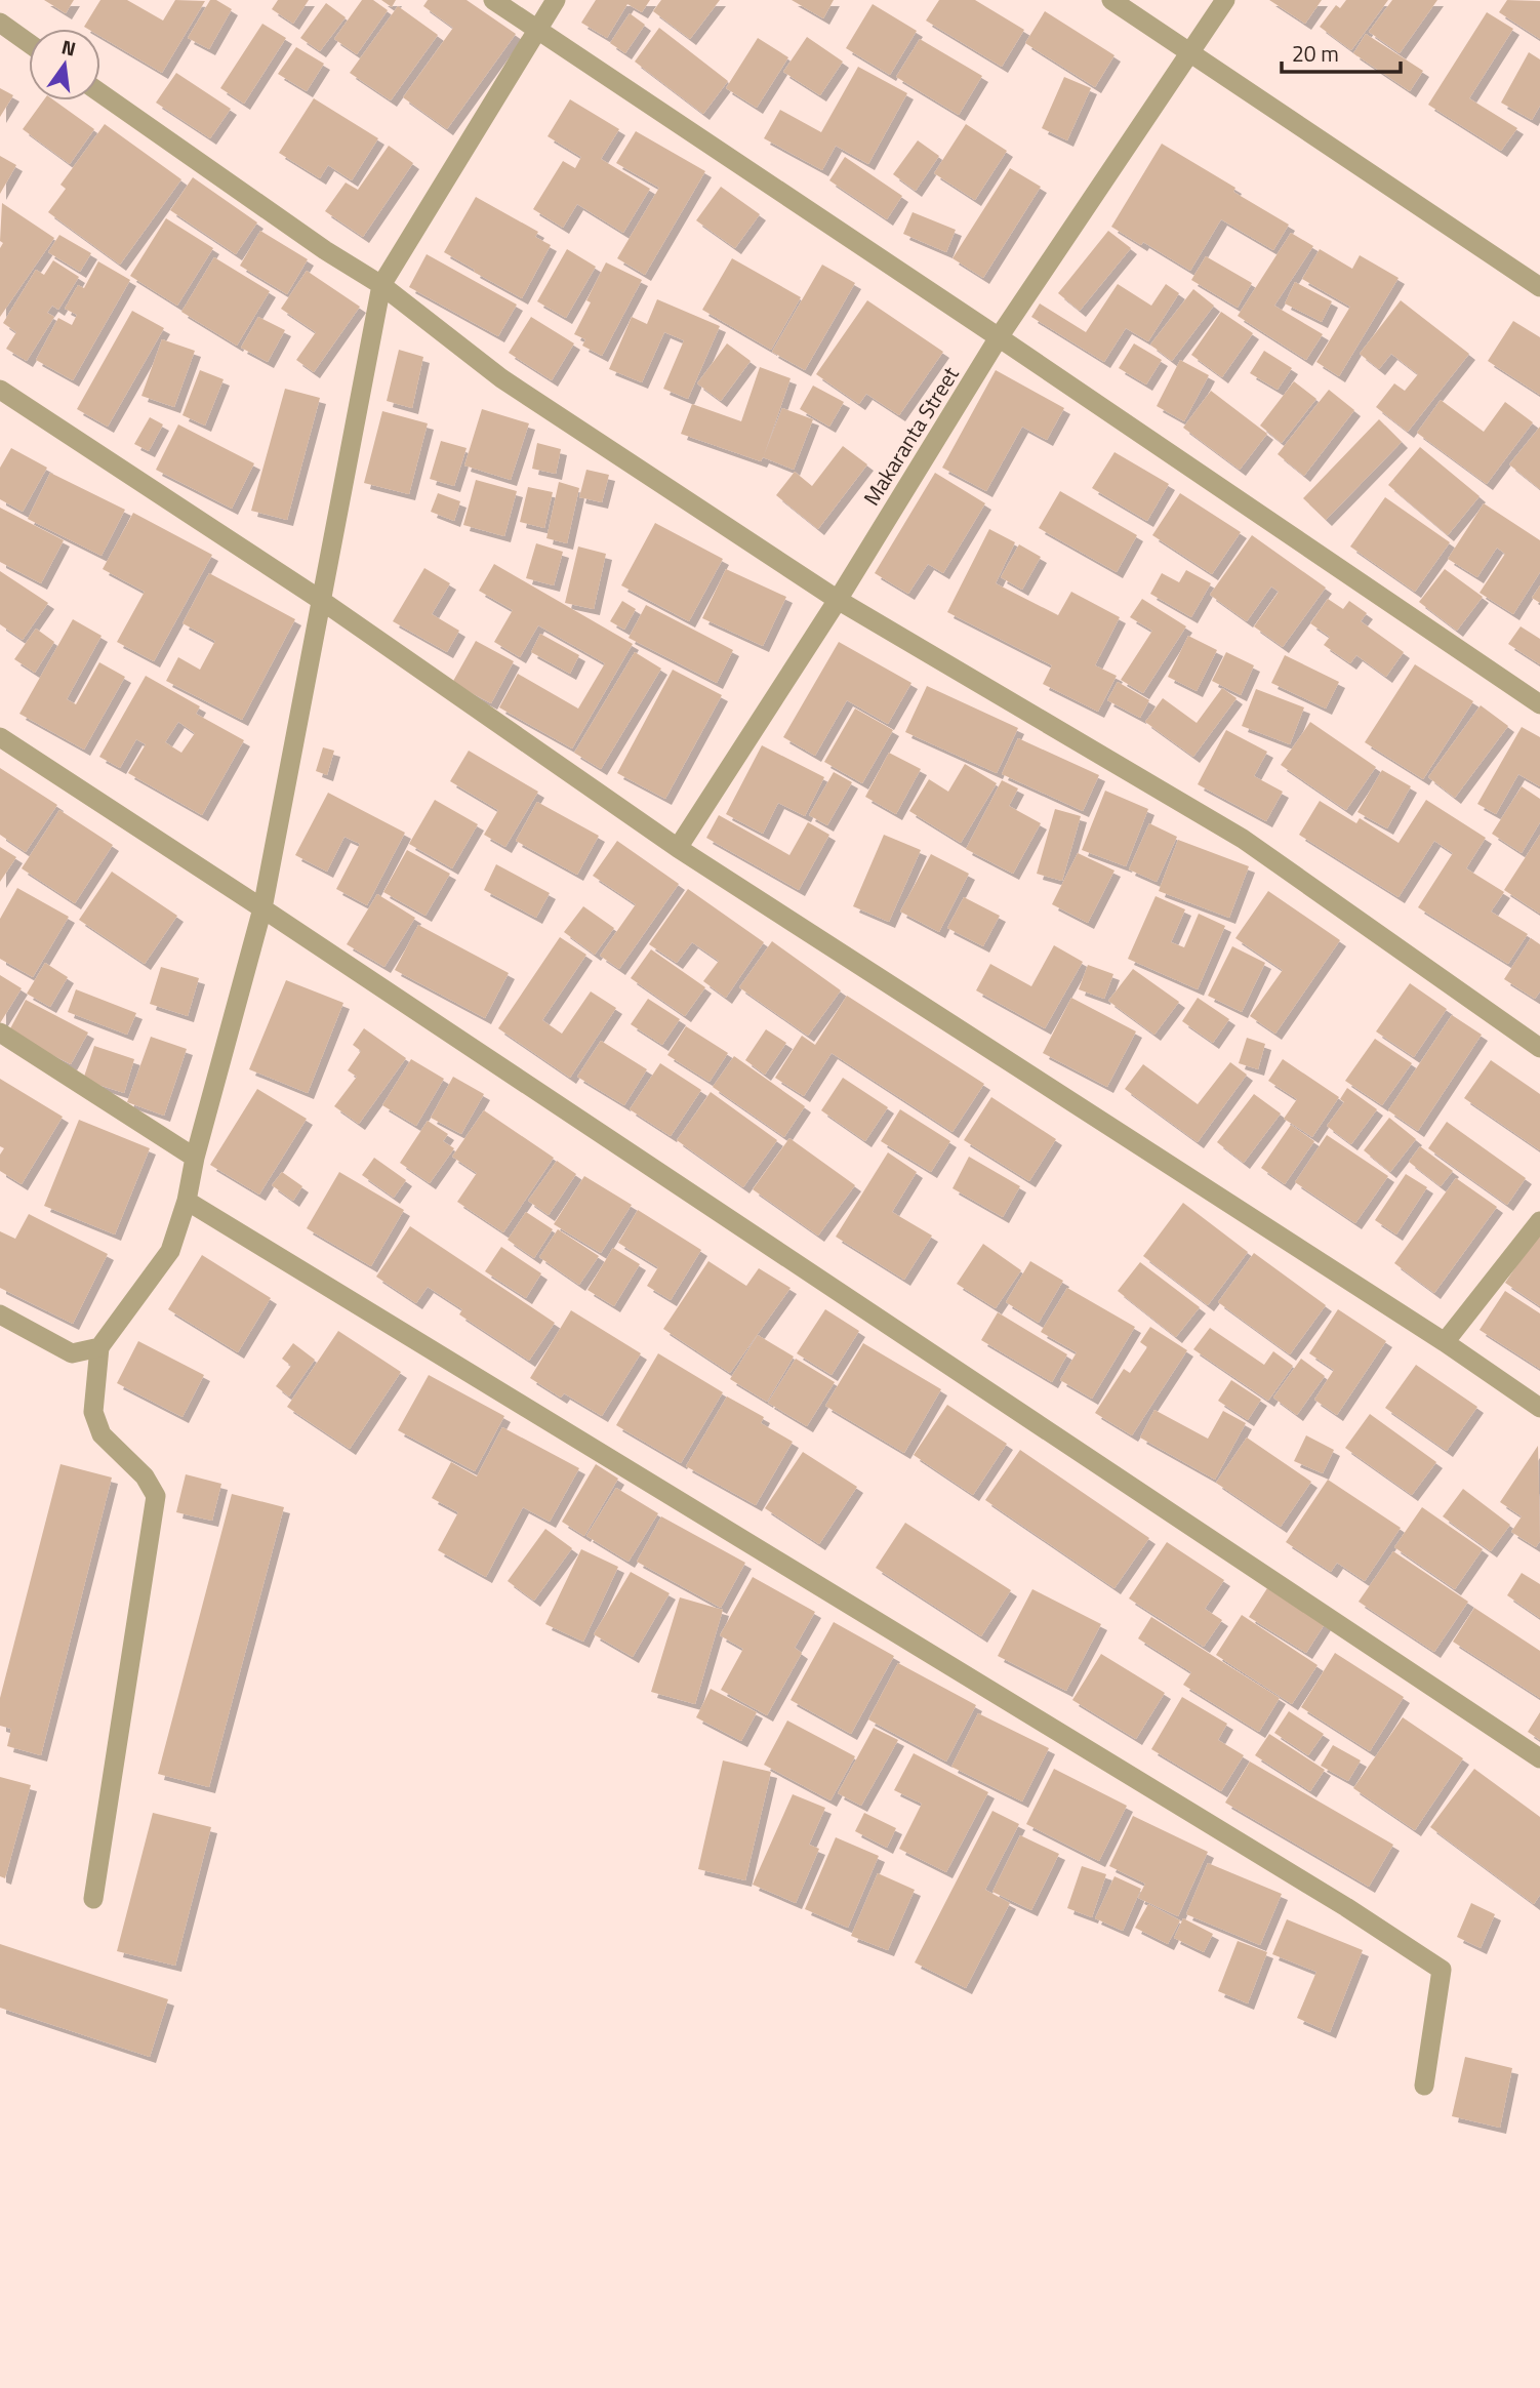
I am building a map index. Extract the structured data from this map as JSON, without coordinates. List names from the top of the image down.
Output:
{
  "streets": {
    "street": ["Makaranta Street"]
  },
  "scale_bar": "20 m",
  "north": "top"
}
